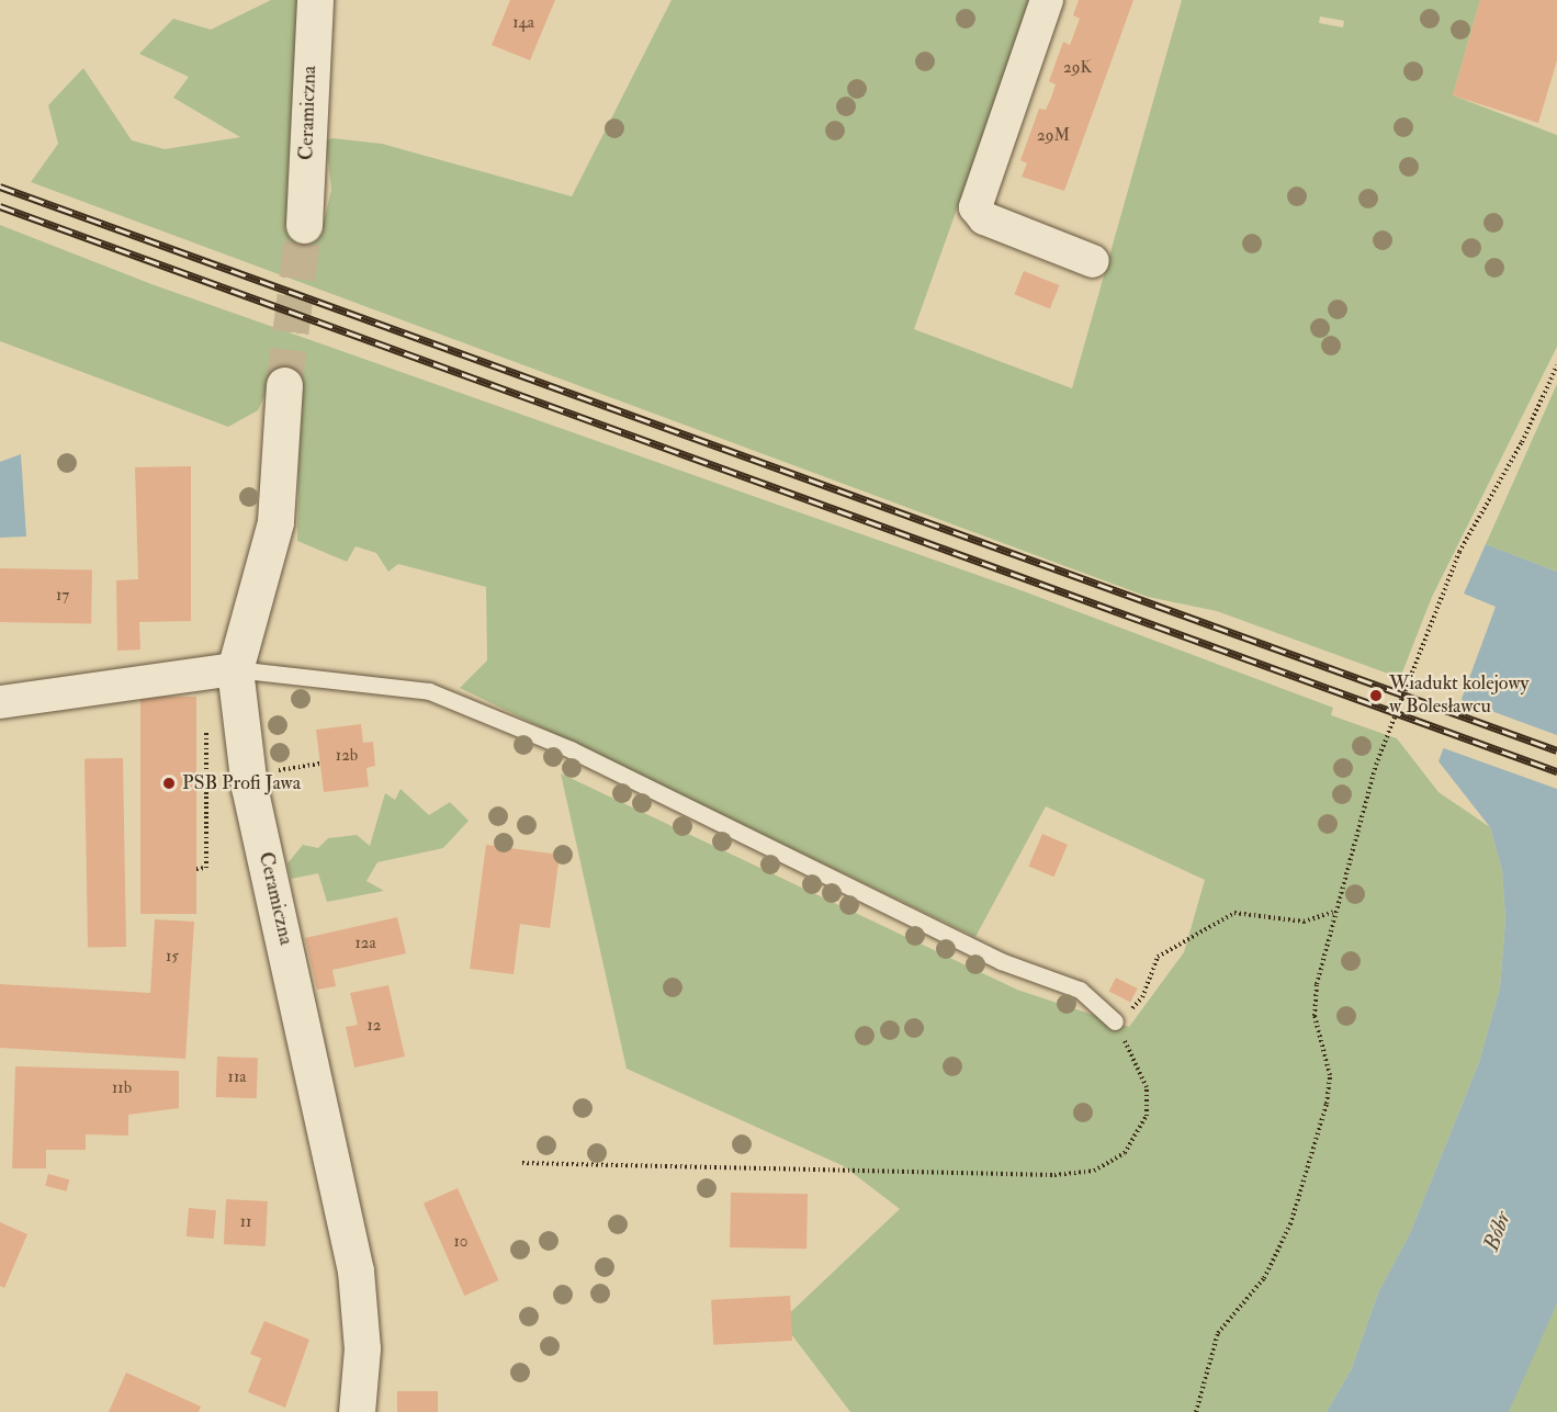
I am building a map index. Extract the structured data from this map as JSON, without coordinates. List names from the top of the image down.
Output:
{
  "streets": {
    "street": ["Ceramiczna"]
  },
  "water": ["Bóbr"],
  "places": ["Wiadukt kolejowy w Bolesławcu", "PSB Profi Jawa"],
  "house_numbers": [
    "14a",
    "29K",
    "29M",
    "17",
    "12b",
    "12a",
    "15",
    "12",
    "11a",
    "11b",
    "11",
    "10"
  ]
}
